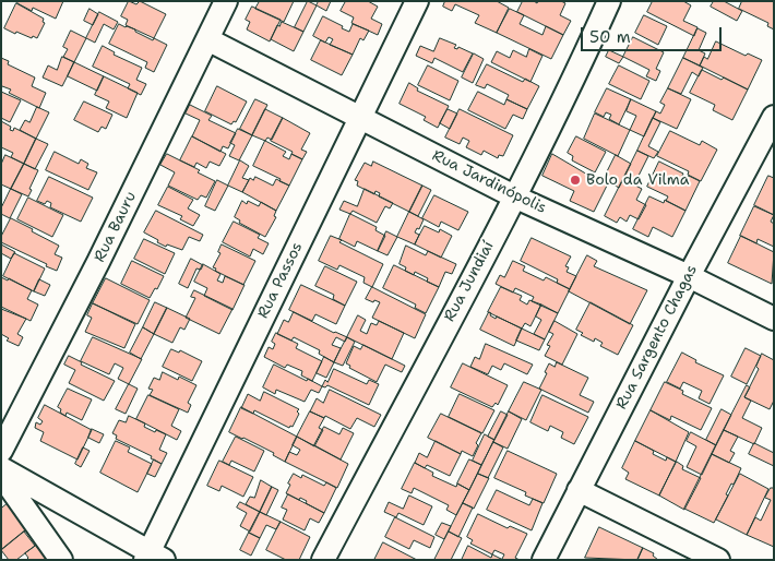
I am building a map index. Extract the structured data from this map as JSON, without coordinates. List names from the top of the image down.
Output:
{
  "streets": {
    "street": [
      "Rua Jardinópolis",
      "Rua Bauru",
      "Rua Passos",
      "Rua Jundiaí",
      "Rua Sargento Chagas"
    ]
  },
  "crossings": [
    ["Rua Jardinópolis", "Rua Bauru"],
    ["Rua Jardinópolis", "Rua Passos"],
    ["Rua Jardinópolis", "Rua Jundiaí"],
    ["Rua Jardinópolis", "Rua Sargento Chagas"]
  ],
  "places": ["Bolo da Vilma"],
  "scale_bar": "50 m"
}
